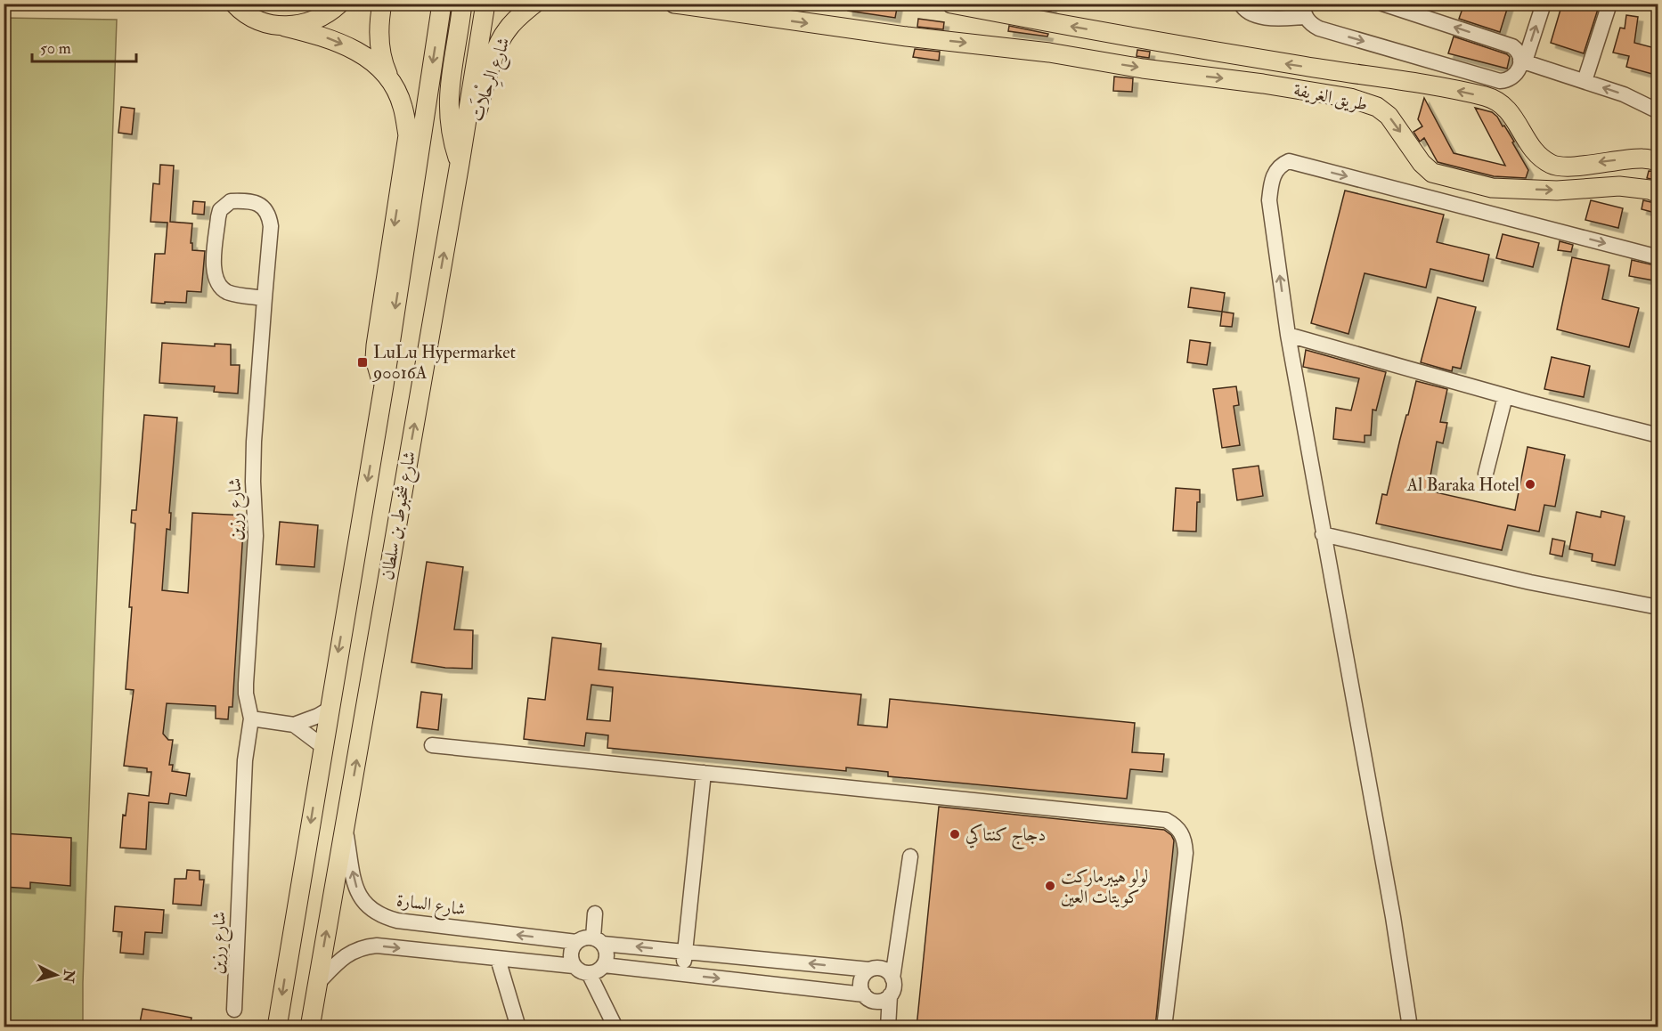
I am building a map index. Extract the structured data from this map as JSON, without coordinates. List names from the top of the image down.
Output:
{
  "streets": {
    "main road": ["شارع الرِحْلاَت", "طريق الغريفة", "شارع شخبوط بن سلطان"],
    "street": ["شارع رزين", "شارع السارة"]
  },
  "crossings": [
    ["شارع الرِحْلاَت", "شارع شخبوط بن سلطان"],
    ["شارع شخبوط بن سلطان", "شارع السارة"]
  ],
  "one_way": ["شارع السارة"],
  "places": {
    "transit": ["LuLu Hypermarket 90016A"],
    "other": ["Al Baraka Hotel", "دجاج كنتاكي", "لولو هيبرماركت كويتات العين"]
  },
  "scale_bar": "50 m",
  "north": "right"
}
